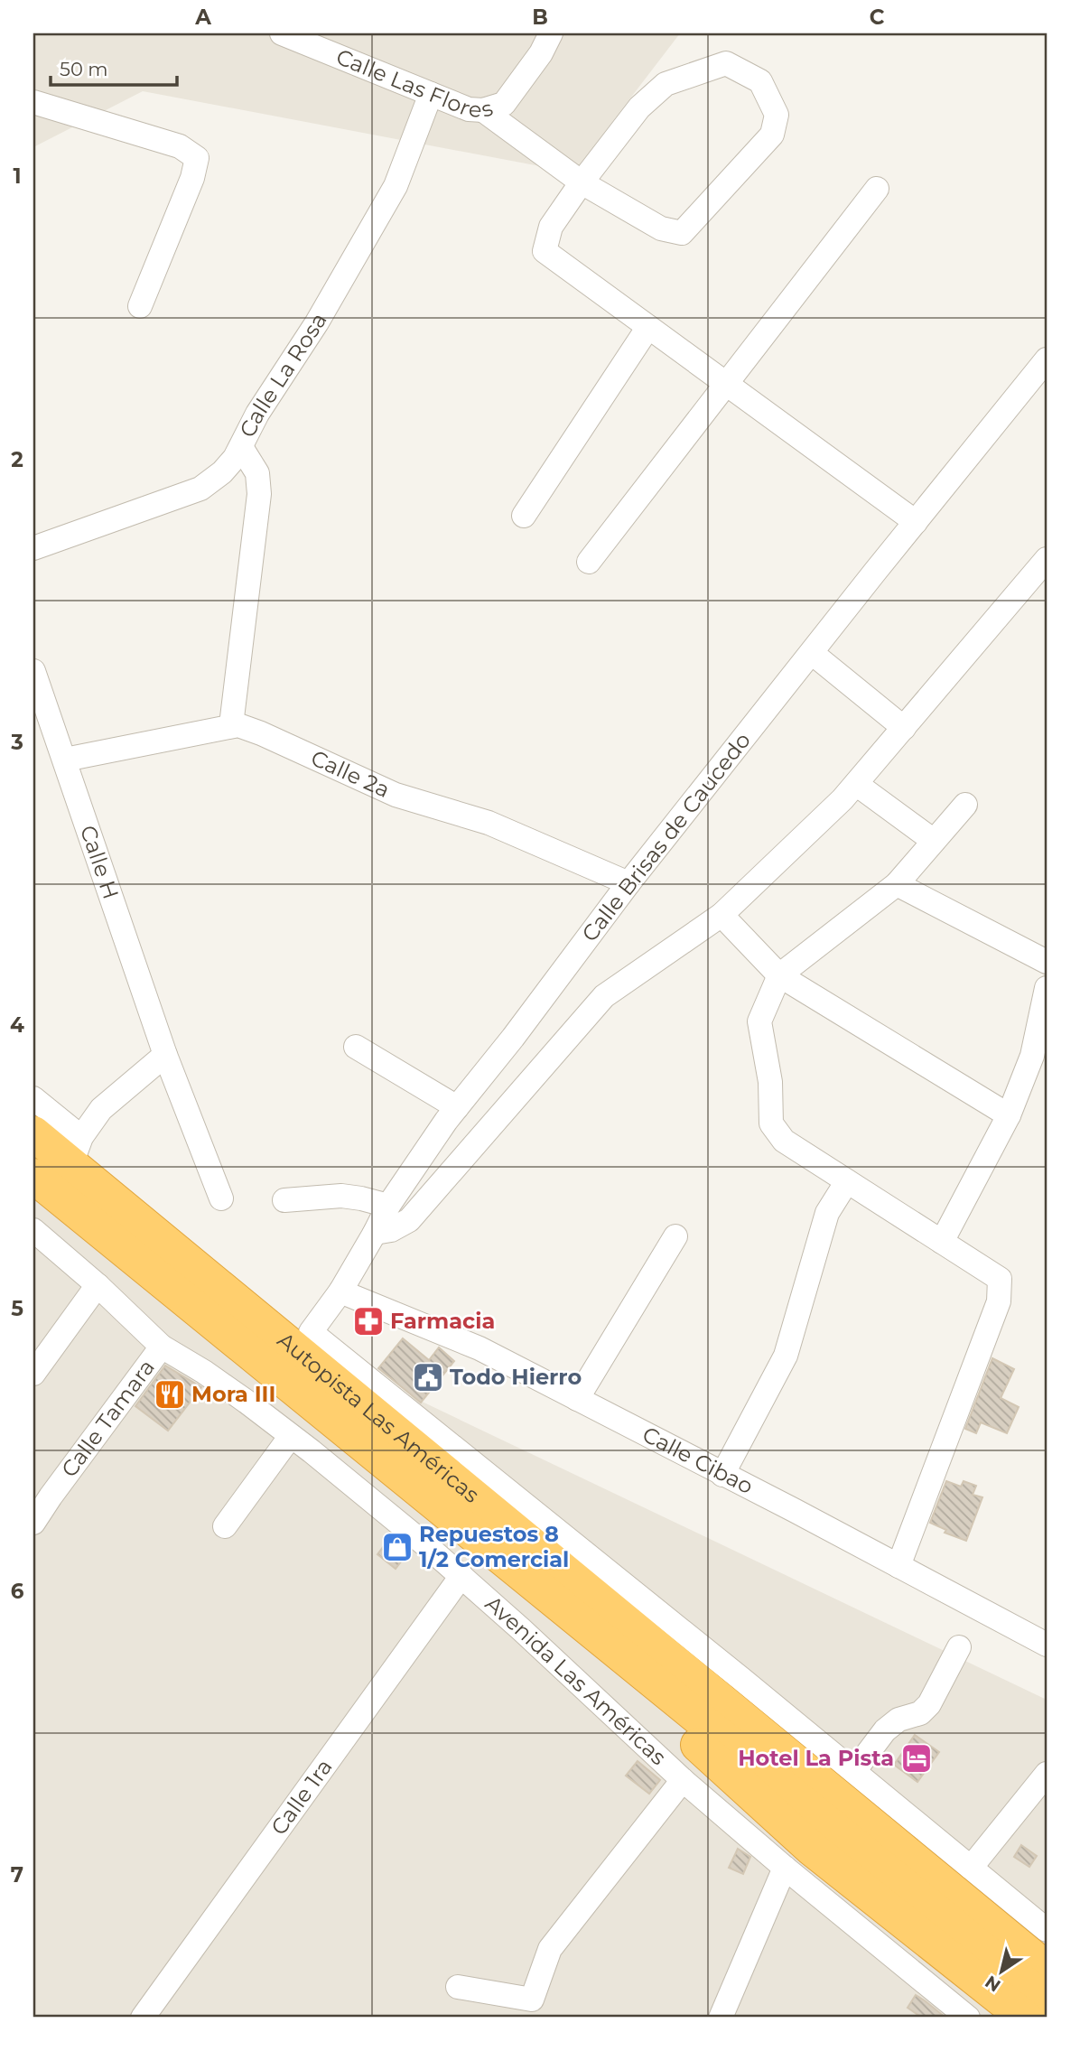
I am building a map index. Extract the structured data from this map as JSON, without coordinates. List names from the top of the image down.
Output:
{
  "streets": {
    "highway": ["Autopista Las Américas"],
    "street": [
      "Calle Las Flores",
      "Calle La Rosa",
      "Calle 2a",
      "Calle Brisas de Caucedo",
      "Calle H",
      "Calle Tamara",
      "Calle Cibao",
      "Avenida Las Américas",
      "Calle 1ra"
    ]
  },
  "crossings": [
    ["Calle Las Flores", "Calle La Rosa"],
    ["Calle 2a", "Calle Brisas de Caucedo"],
    ["Calle 2a", "Calle H"],
    ["Calle Brisas de Caucedo", "Calle Cibao"],
    ["Calle Tamara", "Avenida Las Américas"],
    ["Avenida Las Américas", "Calle 1ra"]
  ],
  "places": {
    "pharmacy": ["Farmacia"],
    "public building": ["Todo Hierro"],
    "restaurant": ["Mora III"],
    "shop": ["Repuestos 8 1/2 Comercial"],
    "hotel": ["Hotel La Pista"]
  },
  "scale_bar": "50 m",
  "north": "bottom left",
  "grid": {
    "columns": ["A", "B", "C"],
    "rows": [
      "1",
      "2",
      "3",
      "4",
      "5",
      "6",
      "7"
    ]
  }
}
